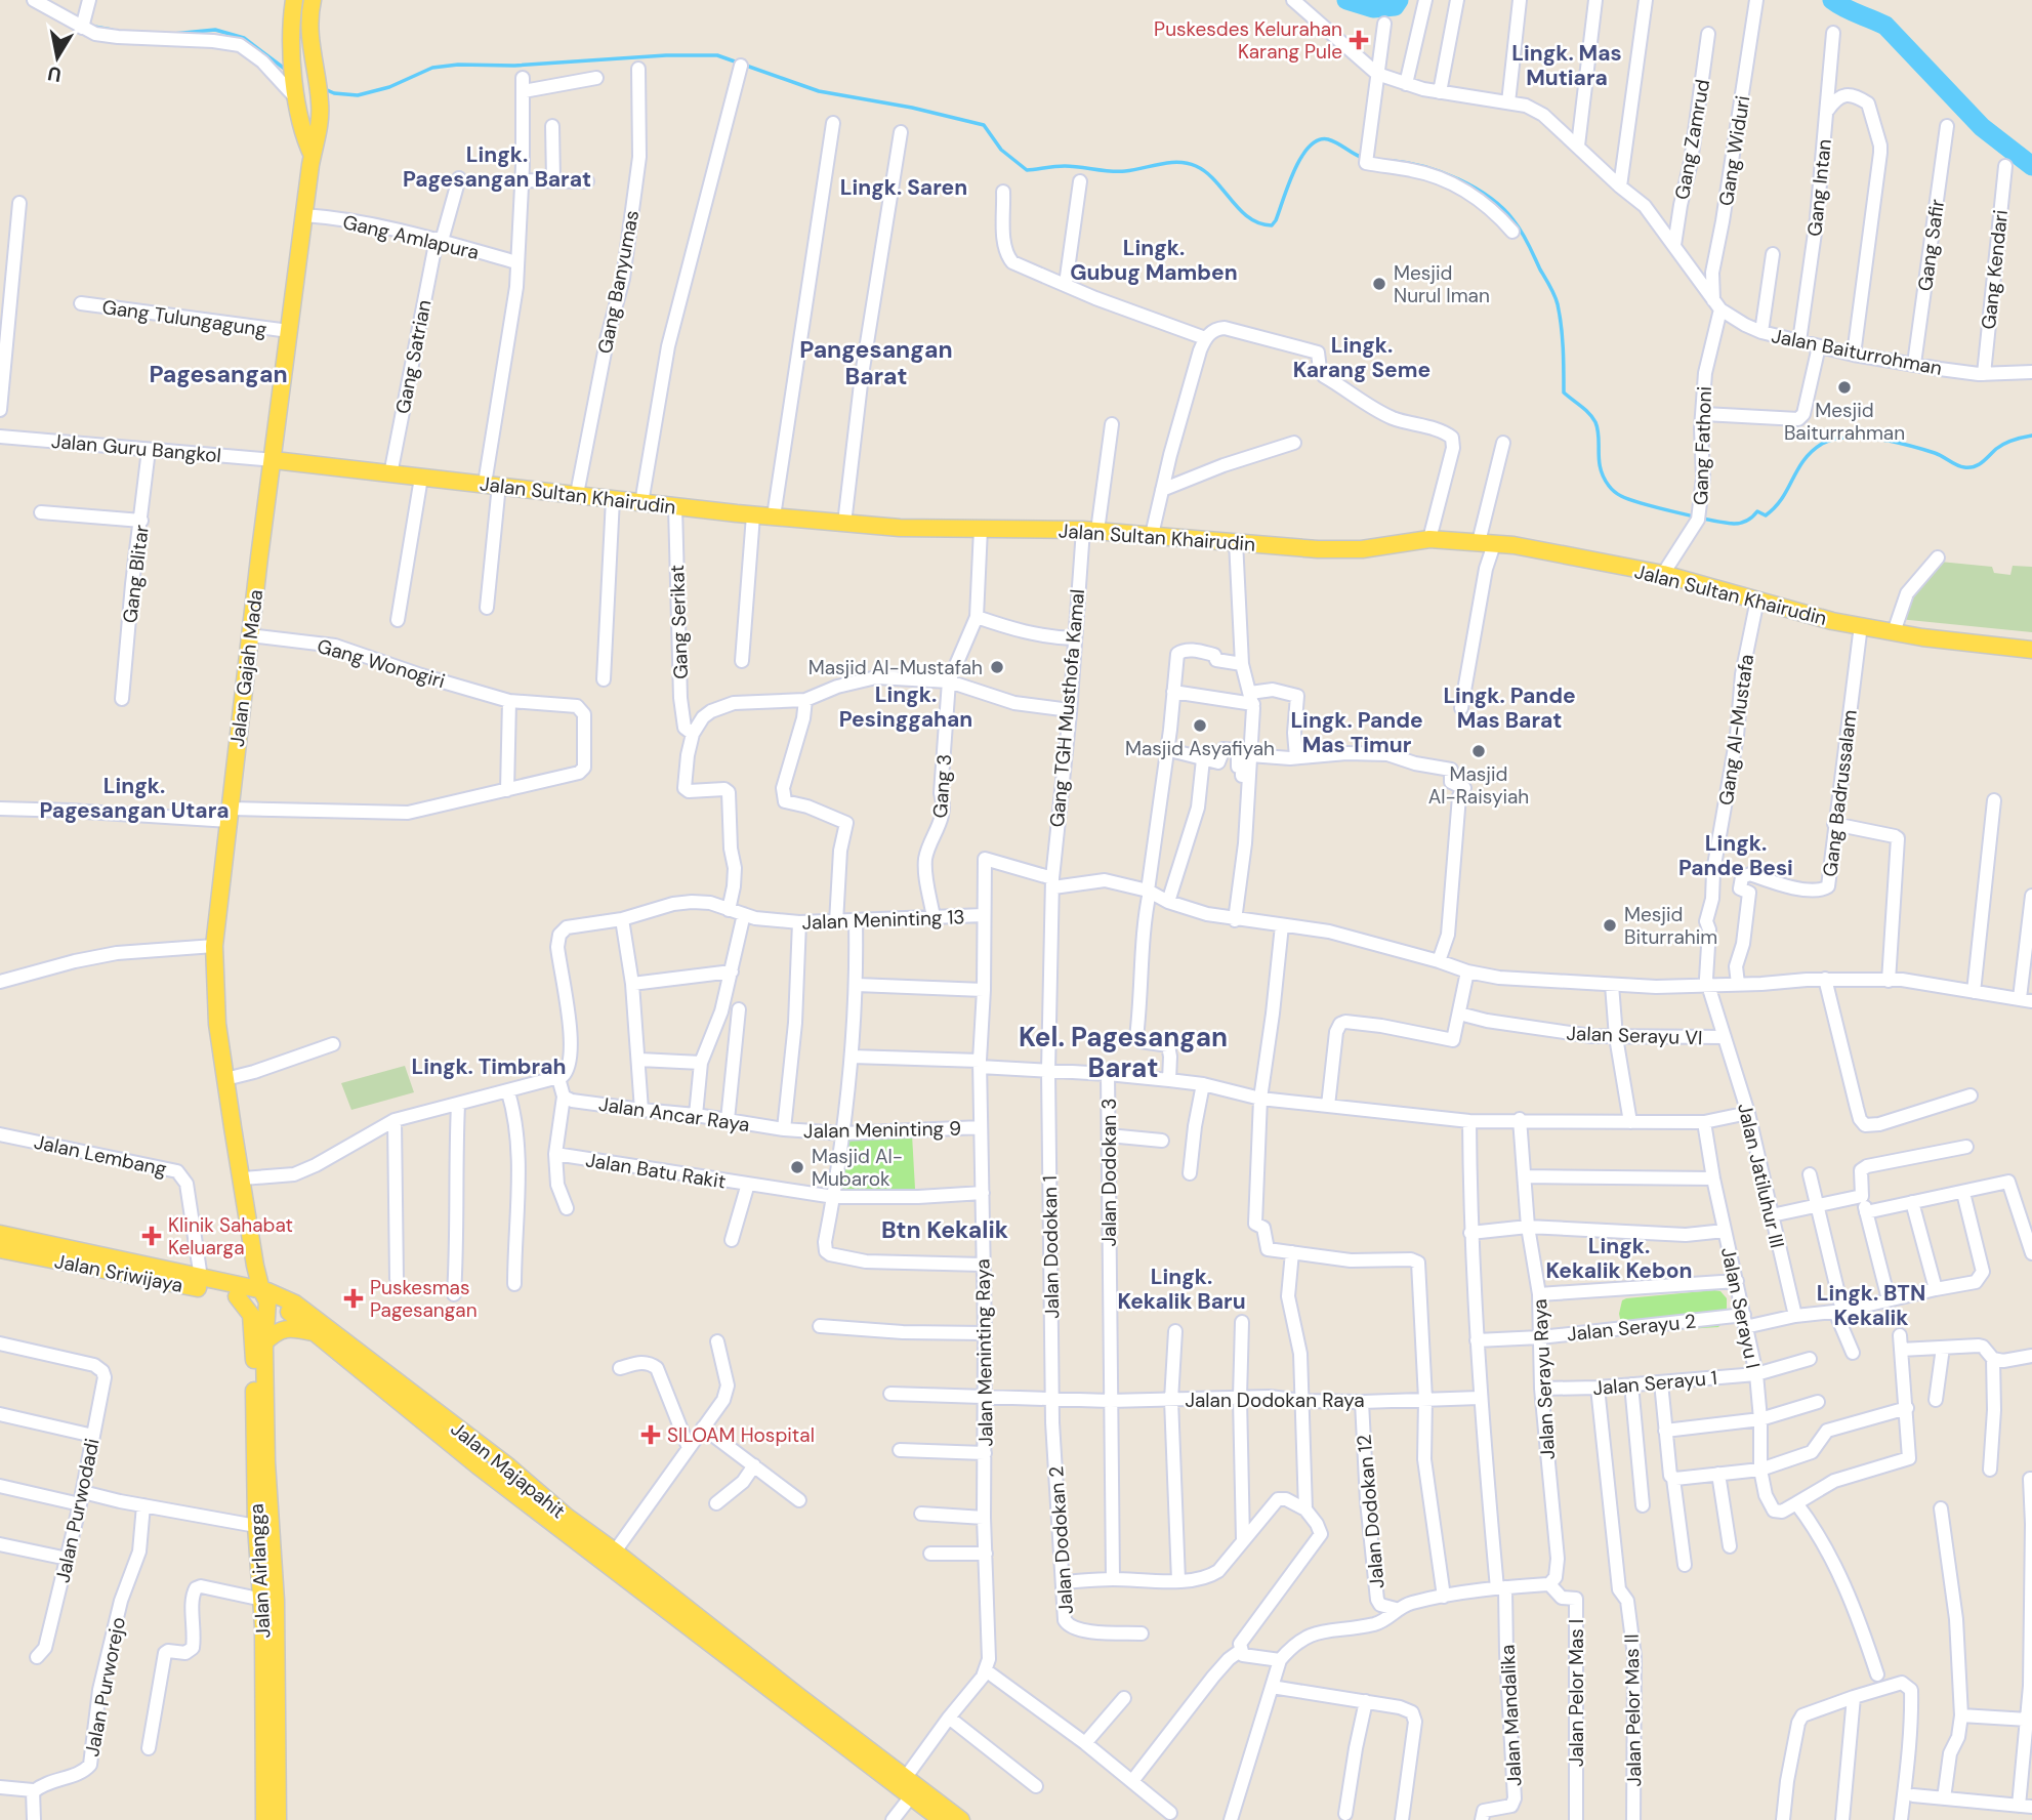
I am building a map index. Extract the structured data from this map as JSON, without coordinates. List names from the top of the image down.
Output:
{
  "streets": {
    "main road": [
      "Jalan Sultan Khairudin",
      "Jalan Gajah Mada",
      "Jalan Sriwijaya",
      "Jalan Majapahit",
      "Jalan Airlangga"
    ],
    "street": [
      "Gang Zamrud",
      "Gang Widuri",
      "Gang Intan",
      "Gang Amlapura",
      "Gang Safir",
      "Gang Kendari",
      "Gang Banyumas",
      "Gang Tulungagung",
      "Jalan Baiturrohman",
      "Gang Satrian",
      "Gang Fathoni",
      "Jalan Guru Bangkol",
      "Gang Blitar",
      "Gang Serikat",
      "Gang Wonogiri",
      "Gang TGH Musthofa Kamal",
      "Gang Al-Mustafa",
      "Gang 3",
      "Gang Badrussalam",
      "Jalan Meninting 13",
      "Jalan Serayu VI",
      "Jalan Ancar Raya",
      "Jalan Meninting 9",
      "Jalan Lembang",
      "Jalan Batu Rakit",
      "Jalan Dodokan 3",
      "Jalan Jatiluhur III",
      "Jalan Dodokan 1",
      "Jalan Serayu I",
      "Jalan Serayu 2",
      "Jalan Meninting Raya",
      "Jalan Serayu Raya",
      "Jalan Serayu 1",
      "Jalan Dodokan Raya",
      "Jalan Purwodadi",
      "Jalan Dodokan 12",
      "Jalan Dodokan 2",
      "Jalan Purworejo",
      "Jalan Pelor Mas I",
      "Jalan Pelor Mas II",
      "Jalan Mandalika"
    ]
  },
  "crossings": [
    ["Gang Zamrud", "Jalan Baiturrohman"],
    ["Gang Widuri", "Jalan Baiturrohman"],
    ["Gang Widuri", "Gang Fathoni"],
    ["Gang Intan", "Jalan Baiturrohman"],
    ["Gang Amlapura", "Gang Satrian"],
    ["Gang Amlapura", "Jalan Gajah Mada"],
    ["Gang Safir", "Jalan Baiturrohman"],
    ["Gang Kendari", "Jalan Baiturrohman"],
    ["Gang Banyumas", "Jalan Sultan Khairudin"],
    ["Gang Tulungagung", "Jalan Gajah Mada"],
    ["Jalan Baiturrohman", "Gang Fathoni"],
    ["Gang Satrian", "Jalan Sultan Khairudin"],
    ["Gang Fathoni", "Jalan Sultan Khairudin"],
    ["Jalan Guru Bangkol", "Jalan Sultan Khairudin"],
    ["Jalan Guru Bangkol", "Gang Blitar"],
    ["Jalan Guru Bangkol", "Jalan Gajah Mada"],
    ["Jalan Sultan Khairudin", "Gang Serikat"],
    ["Jalan Sultan Khairudin", "Jalan Gajah Mada"],
    ["Jalan Sultan Khairudin", "Gang TGH Musthofa Kamal"],
    ["Jalan Sultan Khairudin", "Gang Al-Mustafa"],
    ["Jalan Sultan Khairudin", "Gang 3"],
    ["Jalan Sultan Khairudin", "Gang Badrussalam"],
    ["Gang Wonogiri", "Jalan Gajah Mada"],
    ["Jalan Gajah Mada", "Jalan Majapahit"],
    ["Jalan Gajah Mada", "Jalan Airlangga"],
    ["Gang TGH Musthofa Kamal", "Jalan Dodokan 1"],
    ["Gang TGH Musthofa Kamal", "Jalan Meninting Raya"],
    ["Gang Al-Mustafa", "Jalan Jatiluhur III"],
    ["Gang 3", "Jalan Meninting 13"],
    ["Jalan Meninting 13", "Jalan Meninting Raya"],
    ["Jalan Serayu VI", "Jalan Jatiluhur III"],
    ["Jalan Ancar Raya", "Jalan Meninting 9"],
    ["Jalan Meninting 9", "Jalan Meninting Raya"],
    ["Jalan Lembang", "Jalan Majapahit"],
    ["Jalan Batu Rakit", "Jalan Meninting Raya"],
    ["Jalan Dodokan 3", "Jalan Dodokan Raya"],
    ["Jalan Jatiluhur III", "Jalan Serayu 2"],
    ["Jalan Dodokan 1", "Jalan Dodokan Raya"],
    ["Jalan Dodokan 1", "Jalan Dodokan 2"],
    ["Jalan Sriwijaya", "Jalan Majapahit"],
    ["Jalan Serayu I", "Jalan Serayu 2"],
    ["Jalan Serayu I", "Jalan Serayu 1"],
    ["Jalan Serayu 2", "Jalan Serayu Raya"],
    ["Jalan Meninting Raya", "Jalan Dodokan Raya"],
    ["Jalan Serayu Raya", "Jalan Serayu 1"],
    ["Jalan Serayu Raya", "Jalan Pelor Mas I"],
    ["Jalan Serayu 1", "Jalan Pelor Mas II"],
    ["Jalan Dodokan Raya", "Jalan Dodokan 12"]
  ],
  "districts": [
    "Lingk. Mas Mutiara",
    "Lingk. Pagesangan Barat",
    "Lingk. Saren",
    "Lingk. Gubug Mamben",
    "Lingk. Karang Seme",
    "Pangesangan Barat",
    "Pagesangan",
    "Lingk. Pesinggahan",
    "Lingk. Pande Mas Barat",
    "Lingk. Pande Mas Timur",
    "Lingk. Pagesangan Utara",
    "Lingk. Pande Besi",
    "Kel. Pagesangan Barat",
    "Lingk. Timbrah",
    "Btn Kekalik",
    "Lingk. Kekalik Kebon",
    "Lingk. Kekalik Baru",
    "Lingk. BTN Kekalik"
  ],
  "places": {
    "health": [
      "Puskesdes Kelurahan Karang Pule",
      "Klinik Sahabat Keluarga",
      "Puskesmas Pagesangan",
      "SILOAM Hospital"
    ],
    "other": [
      "Mesjid Nurul Iman",
      "Mesjid Baiturrahman",
      "Masjid Al-Mustafah",
      "Masjid Asyafiyah",
      "Masjid Al-Raisyiah",
      "Mesjid Biturrahim",
      "Masjid Al- Mubarok"
    ]
  },
  "north": "bottom"
}
